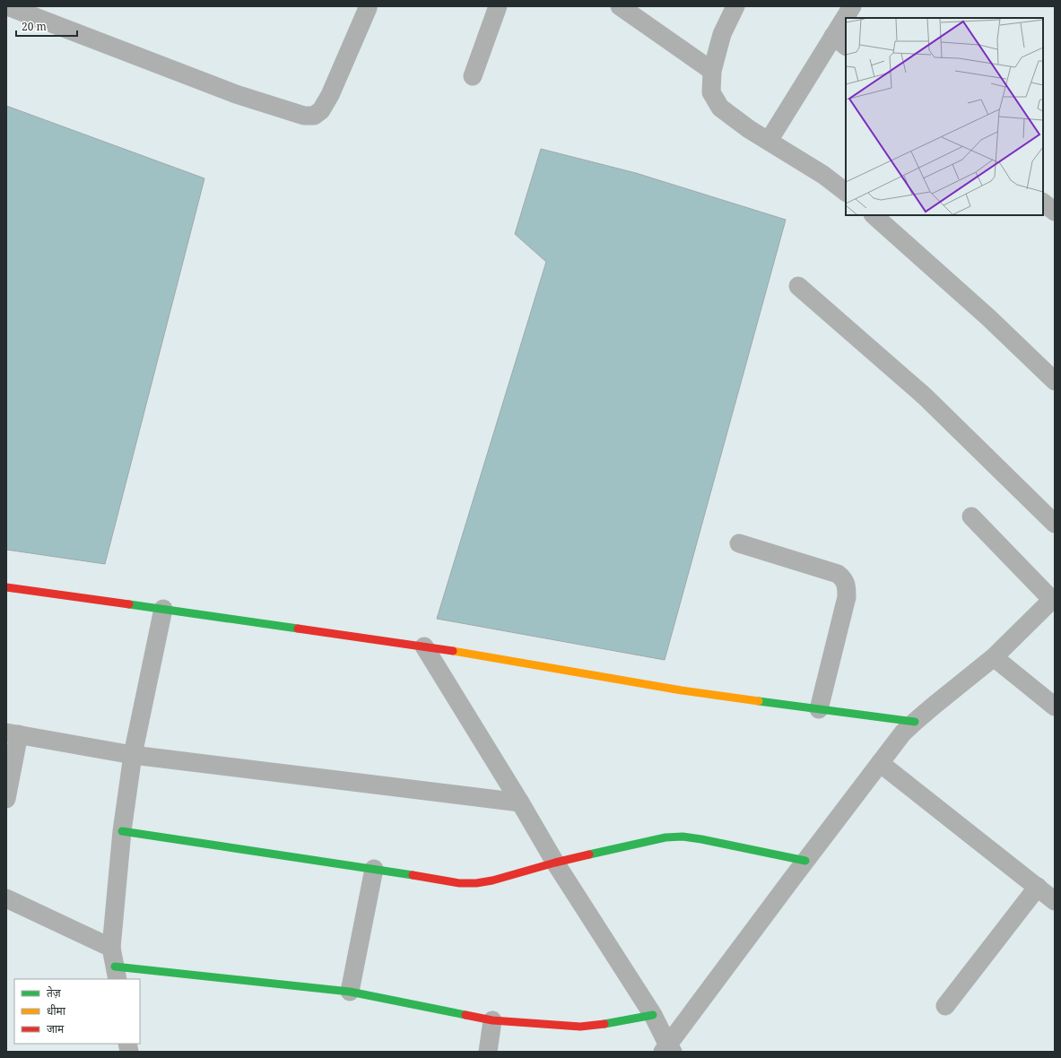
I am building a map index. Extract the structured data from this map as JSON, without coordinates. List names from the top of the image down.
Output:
{
  "legend": ["तेज़", "धीमा", "जाम"],
  "scale_bar": "20 m"
}
